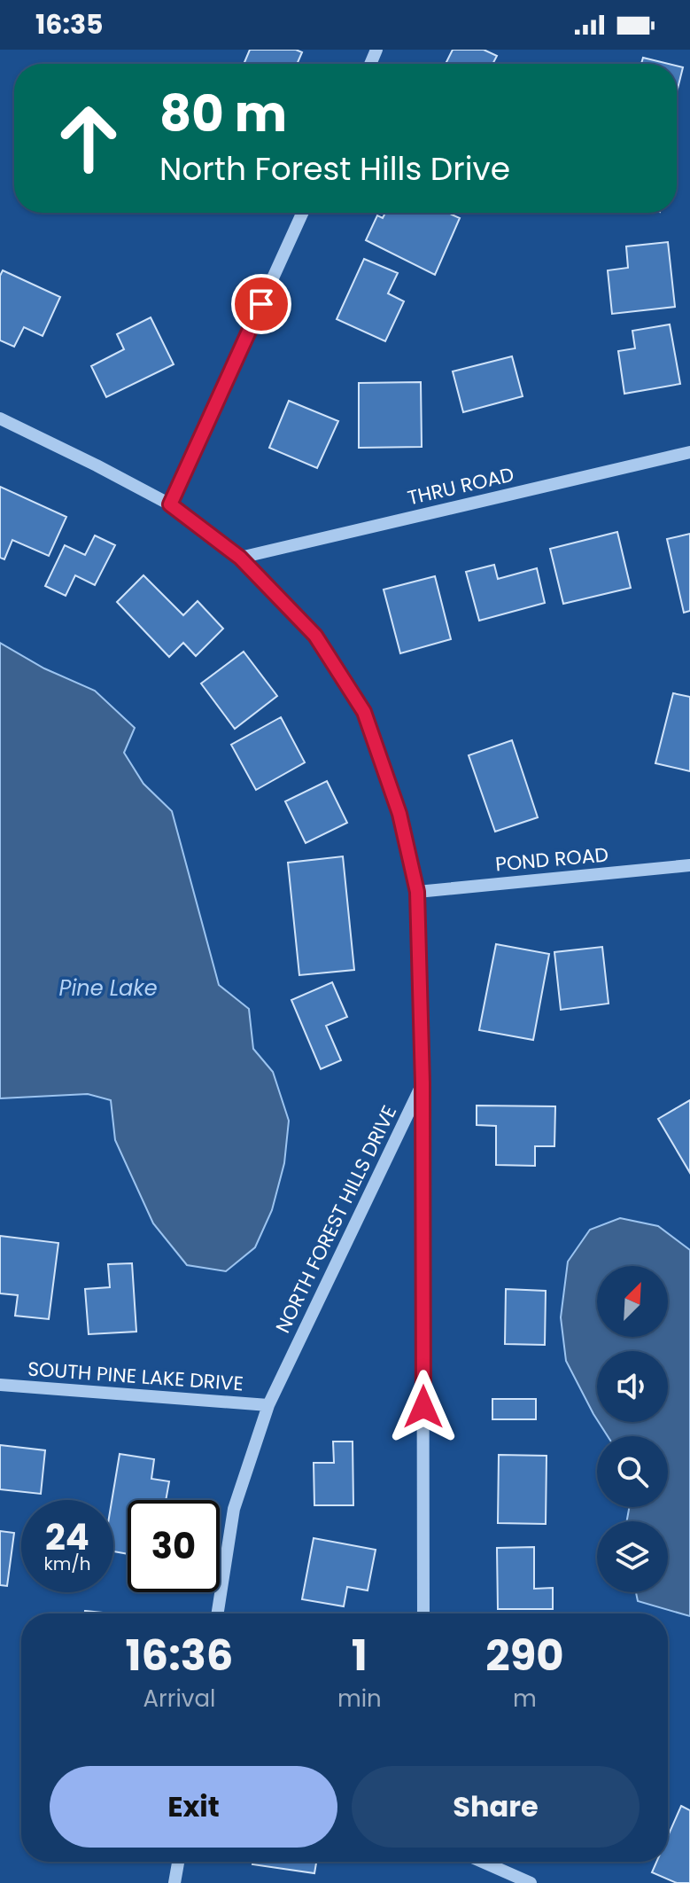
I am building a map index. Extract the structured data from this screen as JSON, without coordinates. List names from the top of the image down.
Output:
{
  "streets": {
    "street": [
      "THRU ROAD",
      "POND ROAD",
      "NORTH FOREST HILLS DRIVE",
      "SOUTH PINE LAKE DRIVE"
    ]
  },
  "crossings": [
    ["THRU ROAD", "NORTH FOREST HILLS DRIVE"],
    ["POND ROAD", "NORTH FOREST HILLS DRIVE"],
    ["NORTH FOREST HILLS DRIVE", "SOUTH PINE LAKE DRIVE"]
  ],
  "water": ["Pine Lake"],
  "north": "top right",
  "page": {
    "status": "16:35",
    "turn": ["80 m", "North Forest Hills Drive"],
    "speed": "24 km/h",
    "limit": "30",
    "eta": [
      "16:36",
      "Arrival",
      "1",
      "min",
      "290",
      "m"
    ],
    "buttons": ["Exit", "Share"]
  }
}
